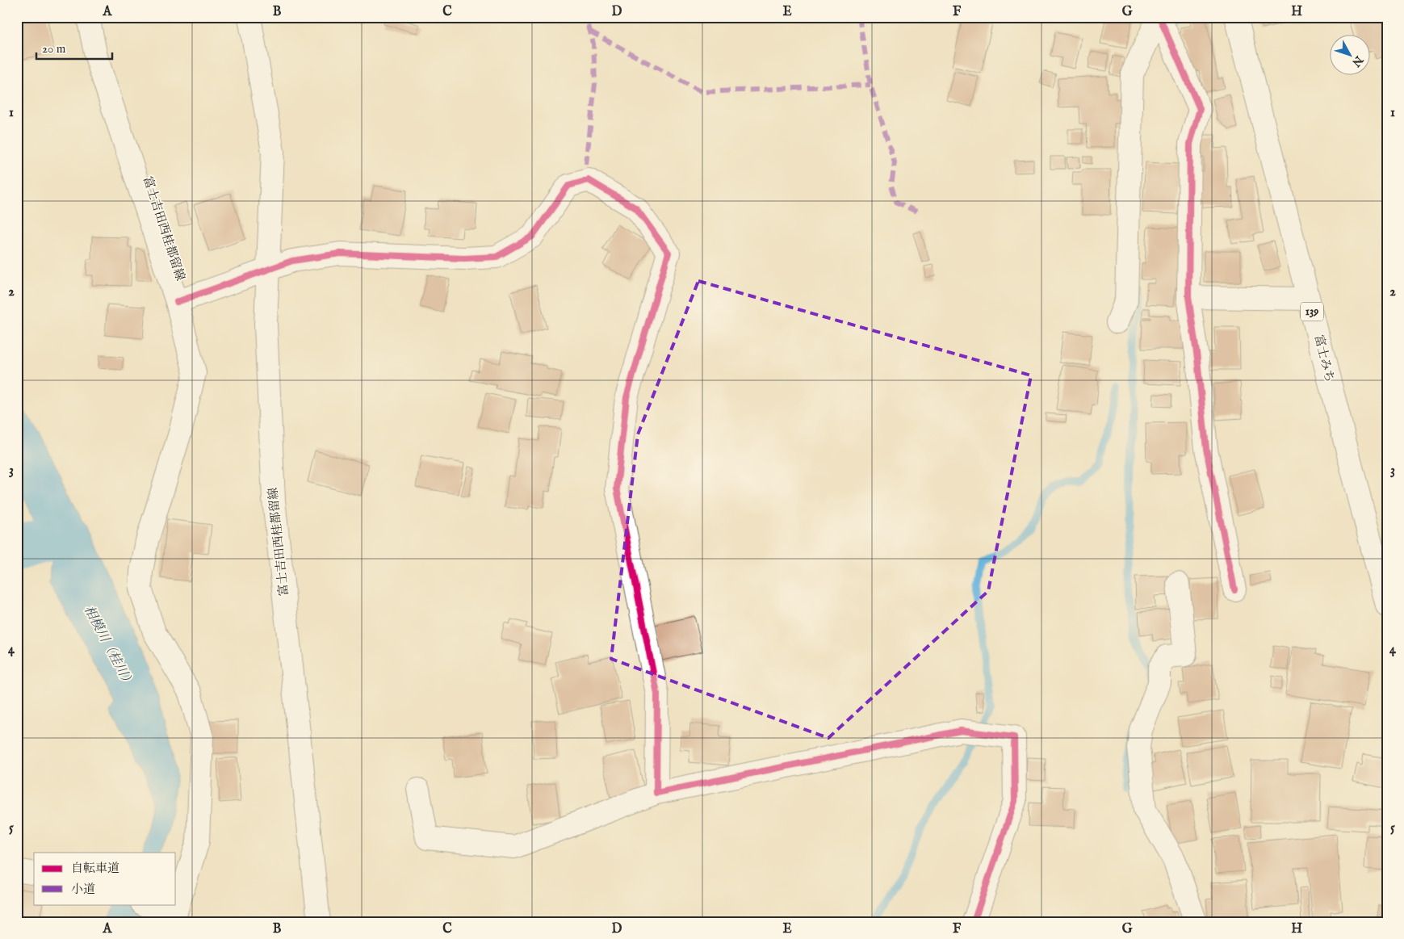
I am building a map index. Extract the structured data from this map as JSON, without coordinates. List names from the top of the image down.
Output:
{
  "streets": {
    "main road": ["富士吉田西桂都留線", "139", "富士みち"]
  },
  "water": ["相模川（桂川）"],
  "legend": ["自転車道", "小道"],
  "scale_bar": "20 m",
  "north": "bottom right",
  "grid": {
    "columns": [
      "A",
      "B",
      "C",
      "D",
      "E",
      "F",
      "G",
      "H"
    ],
    "rows": [
      "1",
      "2",
      "3",
      "4",
      "5"
    ]
  }
}
